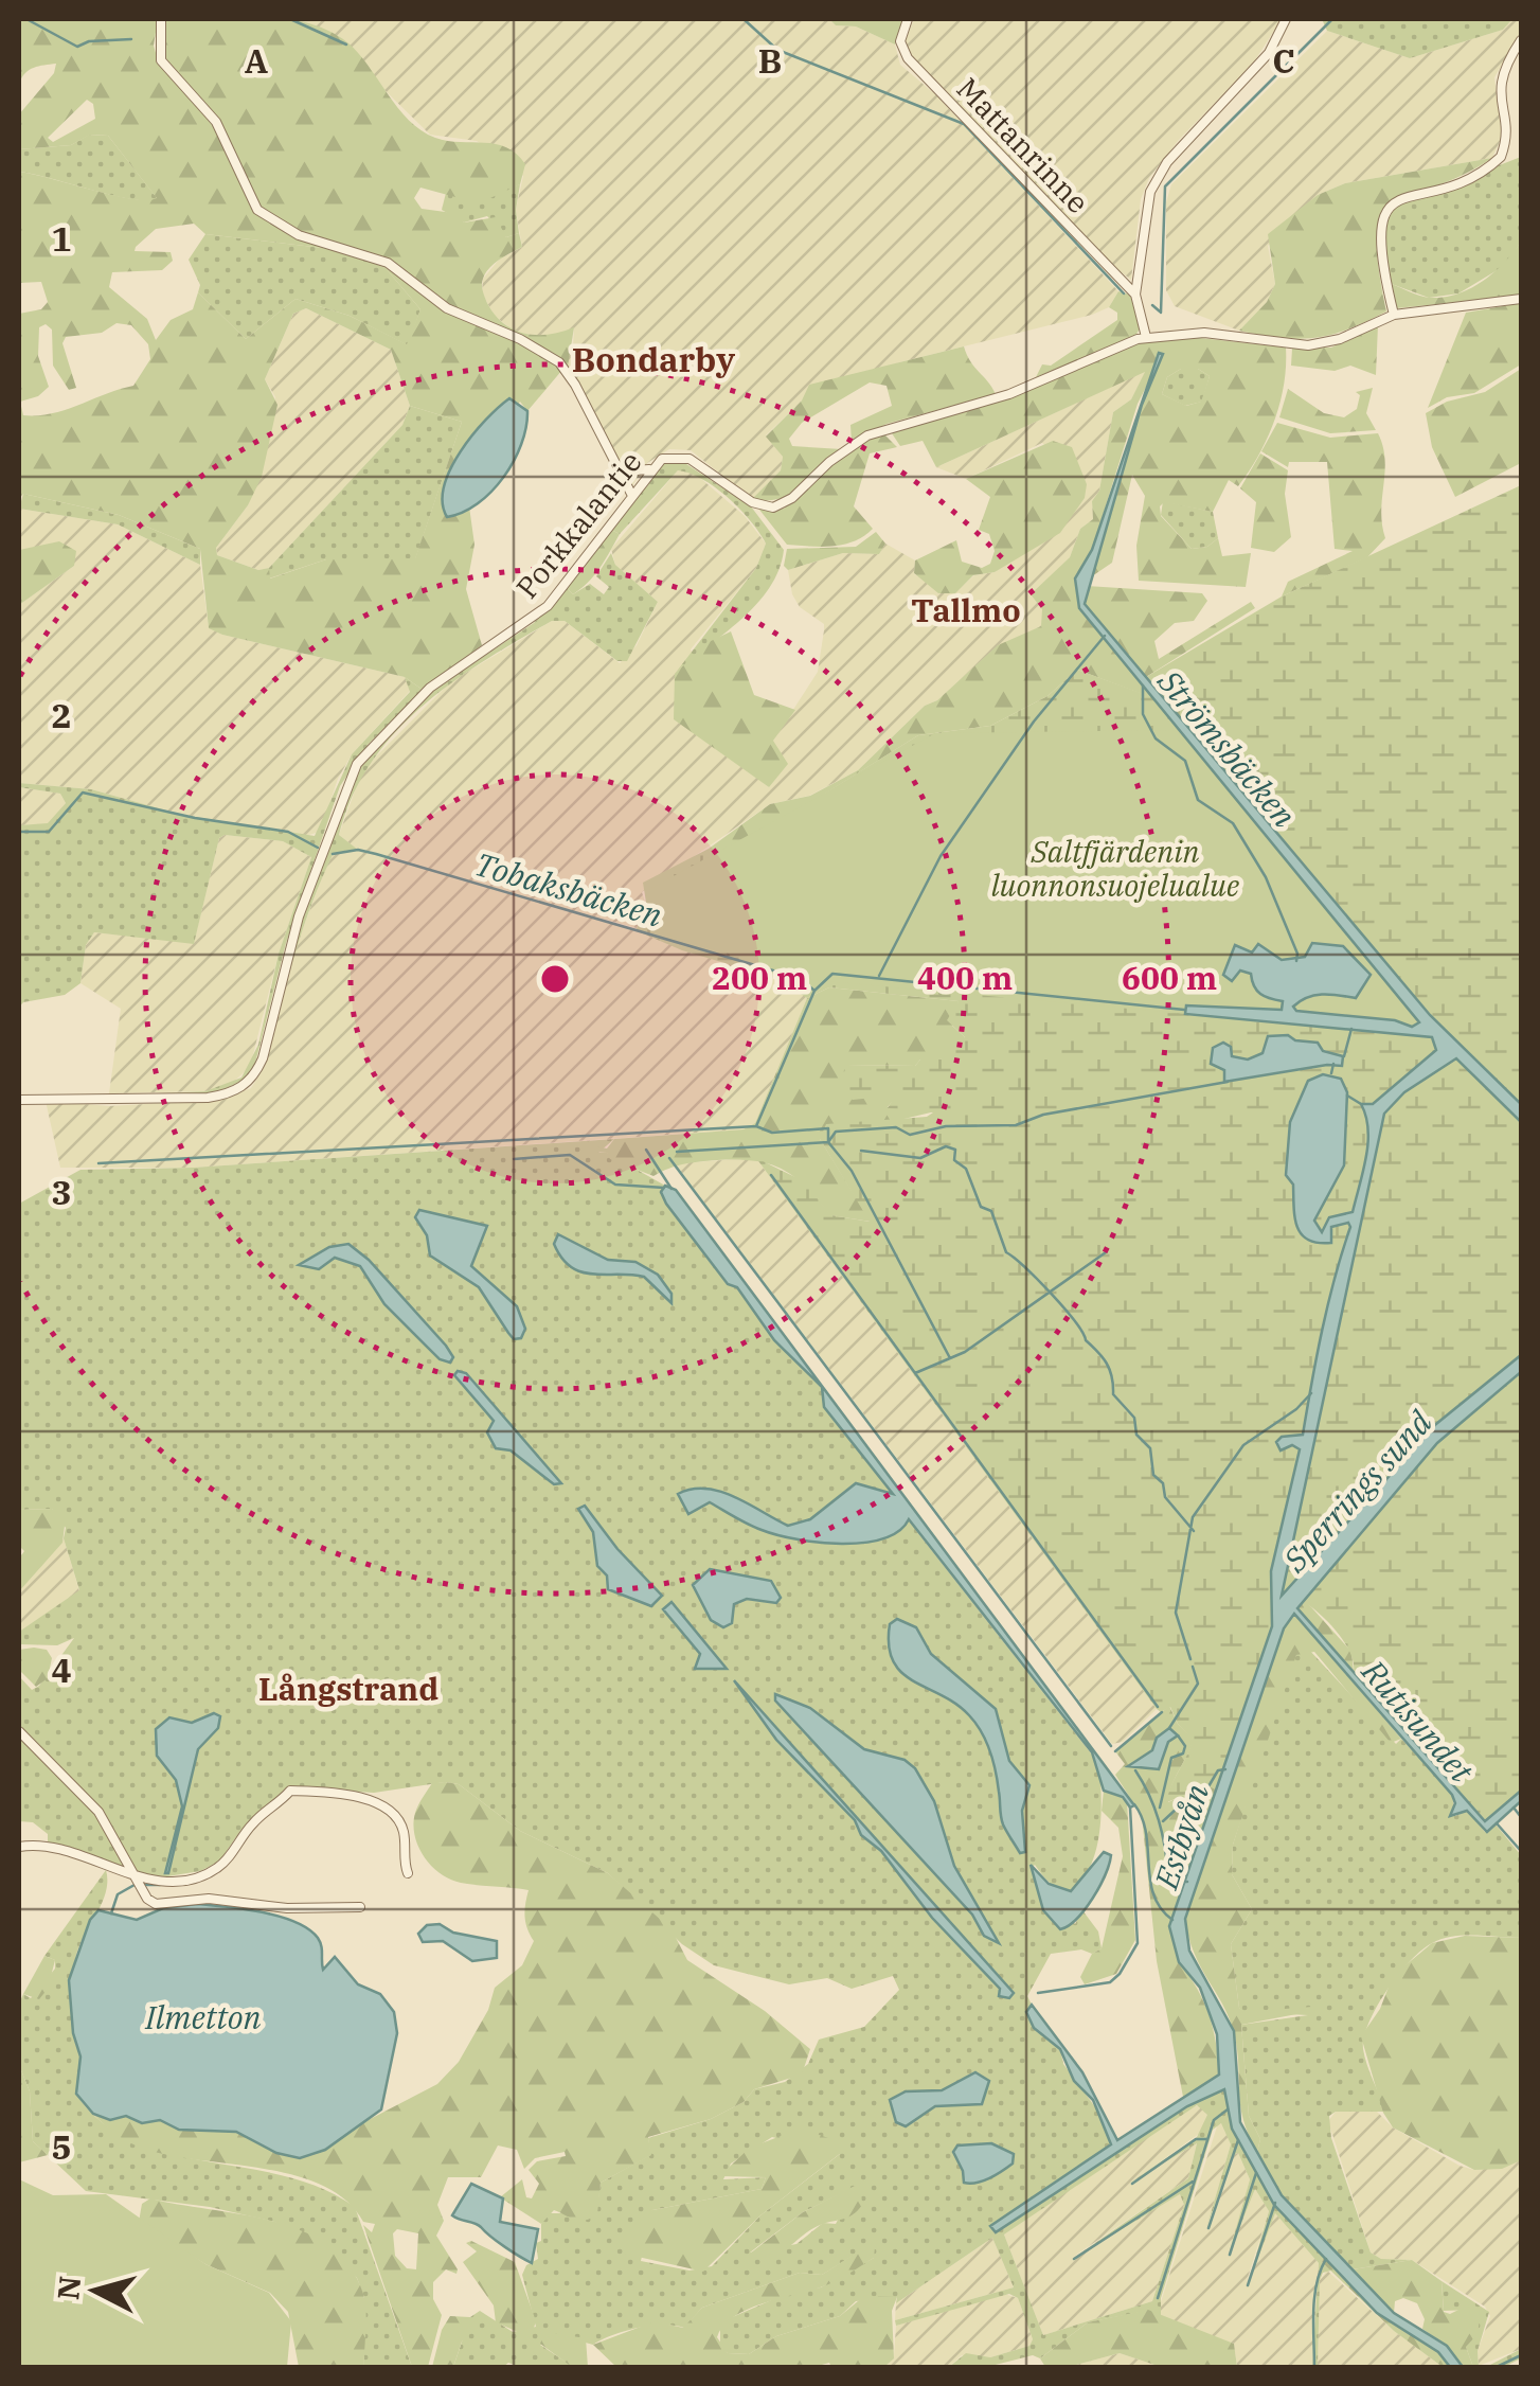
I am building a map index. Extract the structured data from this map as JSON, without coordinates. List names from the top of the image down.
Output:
{
  "streets": {
    "street": ["Mattanrinne", "Porkkalantie"]
  },
  "districts": ["Bondarby", "Tallmo", "Långstrand"],
  "water": [
    "Strömsbäcken",
    "Tobaksbäcken",
    "Sperrings sund",
    "Rutisundet",
    "Estbyån",
    "Ilmetton"
  ],
  "parks": ["Saltfjärdenin luonnonsuojelualue"],
  "north": "left",
  "grid": {
    "columns": ["A", "B", "C"],
    "rows": [
      "1",
      "2",
      "3",
      "4",
      "5"
    ]
  },
  "rings": ["200 m", "400 m", "600 m"]
}
